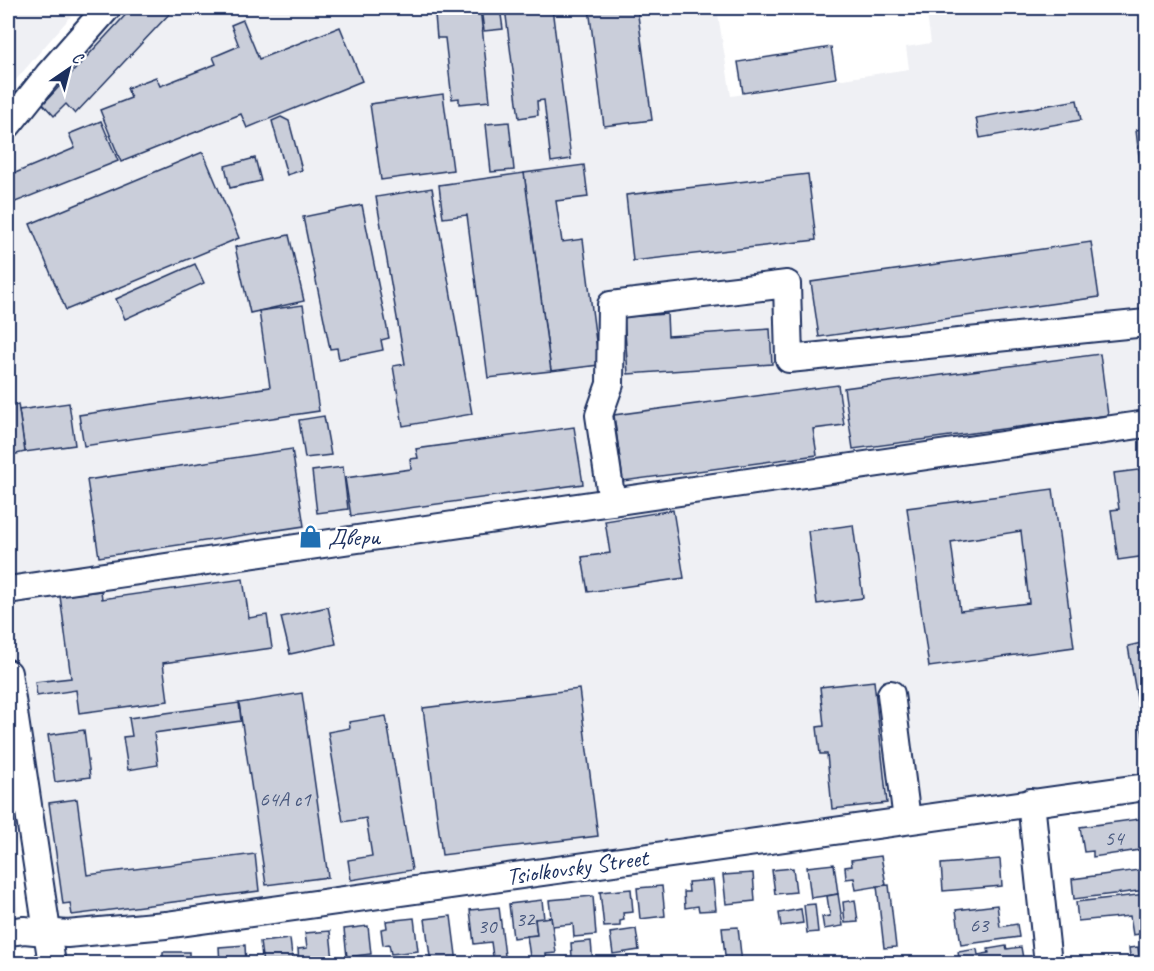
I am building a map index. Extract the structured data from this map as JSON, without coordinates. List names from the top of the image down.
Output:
{
  "streets": {
    "street": ["Tsiolkovsky Street"]
  },
  "places": {
    "shop": ["Двери"]
  },
  "house_numbers": [
    "64А с1",
    "54",
    "32",
    "63",
    "30"
  ],
  "north": "top right"
}
